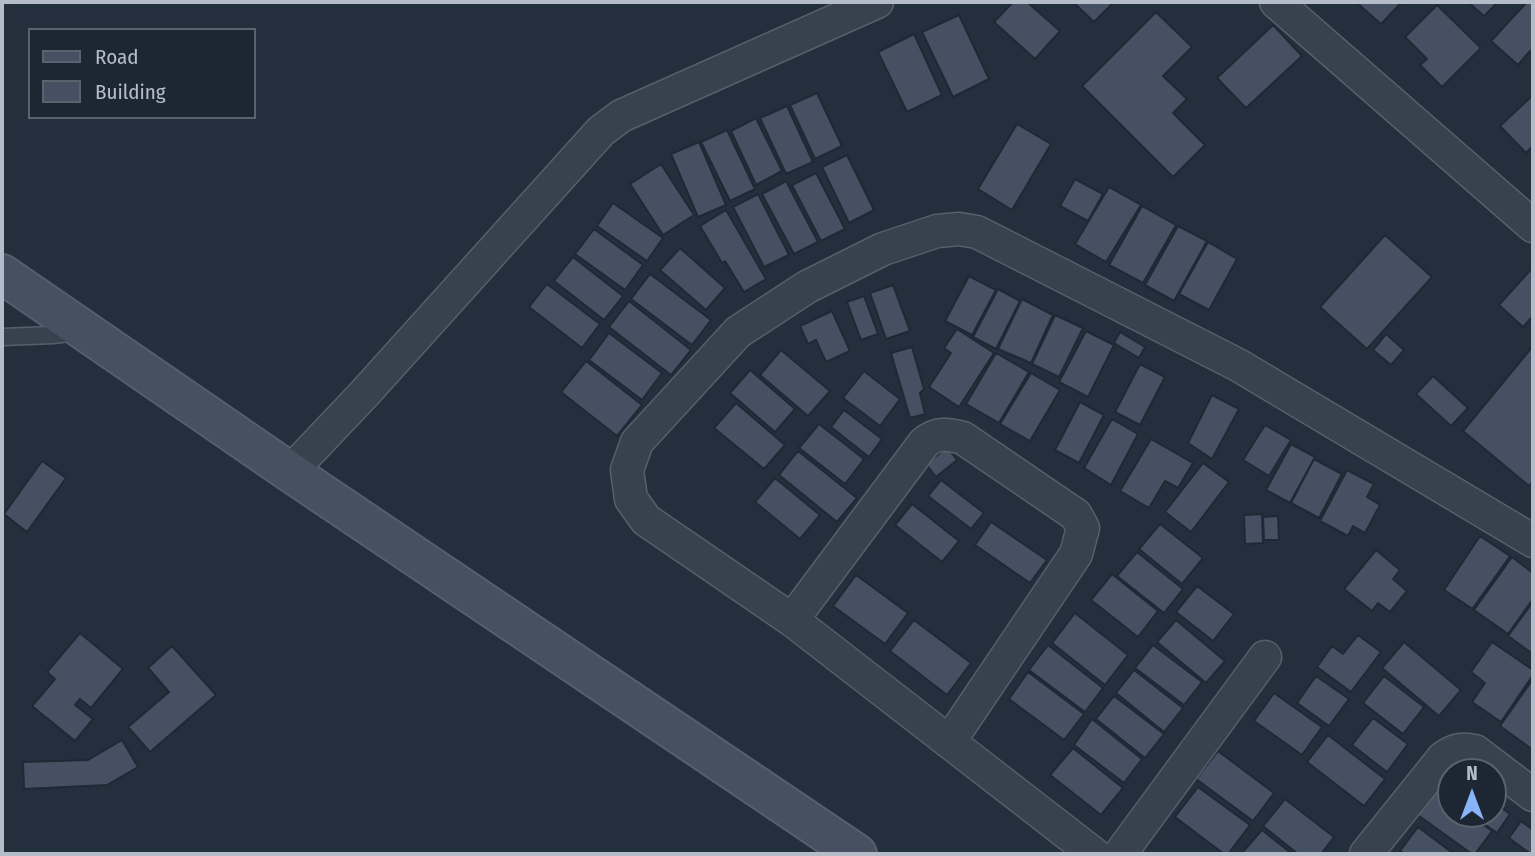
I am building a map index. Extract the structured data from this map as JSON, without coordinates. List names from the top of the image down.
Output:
{
  "legend": ["Road", "Building"],
  "north": "top"
}
